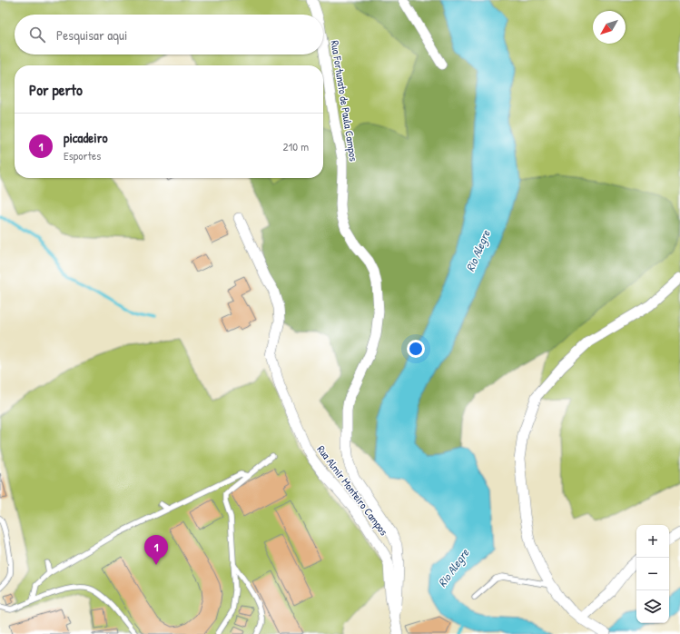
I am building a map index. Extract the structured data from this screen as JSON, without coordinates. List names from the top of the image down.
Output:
{
  "streets": {
    "street": ["Rua Fortunato de Paula Campos", "Rua Almir Monteiro Campos"]
  },
  "crossings": [
    ["Rua Fortunato de Paula Campos", "Rua Almir Monteiro Campos"]
  ],
  "water": ["Rio Alegre"],
  "north": "bottom left",
  "page": {
    "search": "Pesquisar aqui",
    "heading": "Por perto",
    "list": [
      {
        "mark": "1",
        "name": "picadeiro",
        "note": "Esportes",
        "value": "210 m"
      }
    ],
    "map_buttons": ["+", "−"],
    "pins": "1"
  }
}
